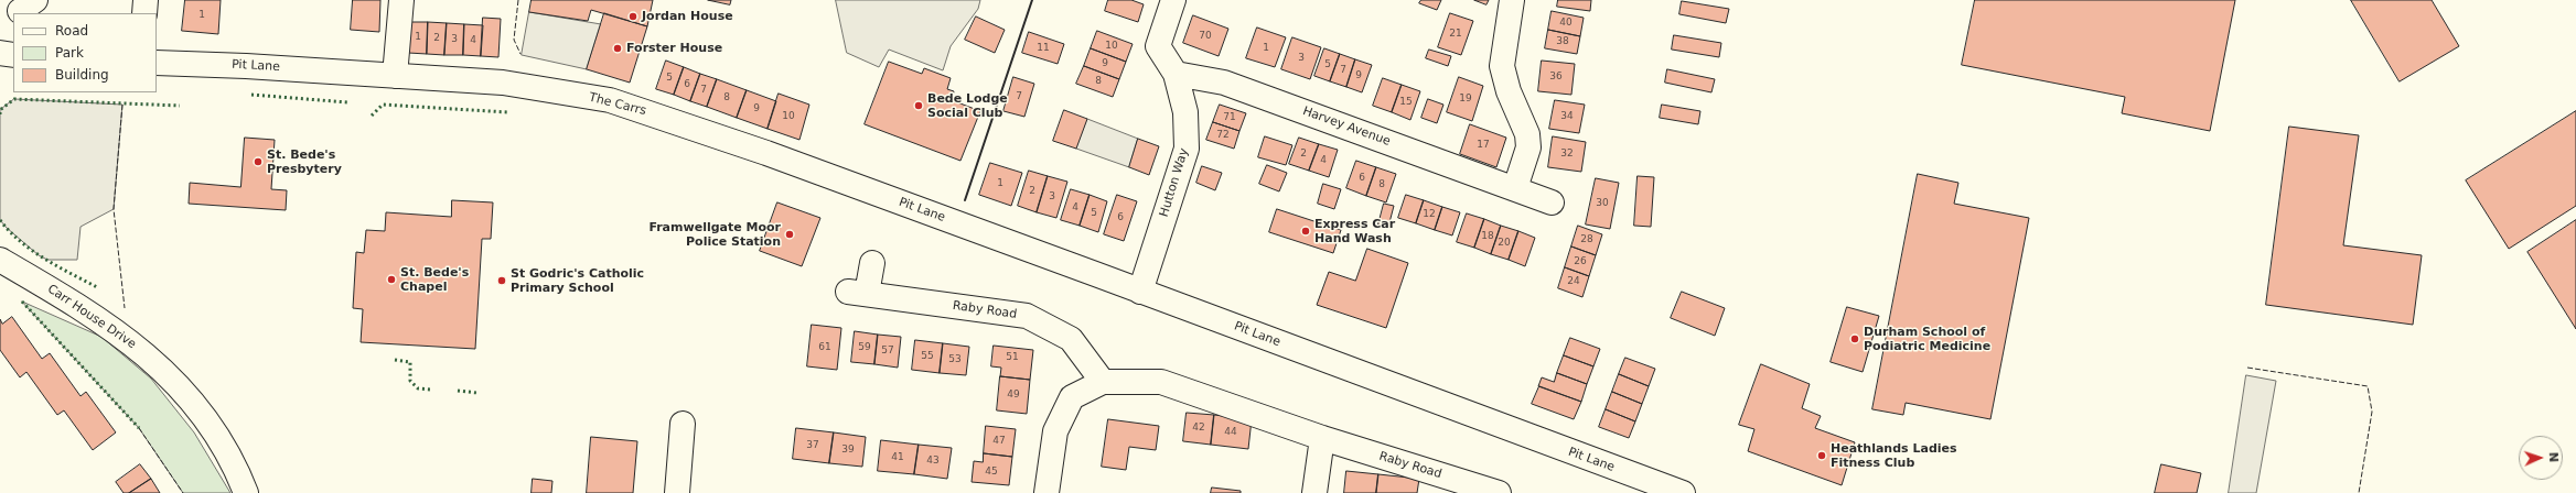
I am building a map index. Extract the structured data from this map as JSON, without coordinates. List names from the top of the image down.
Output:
{
  "streets": {
    "street": [
      "Pit Lane",
      "The Carrs",
      "Harvey Avenue",
      "Hutton Way",
      "Raby Road",
      "Carr House Drive"
    ]
  },
  "crossings": [
    ["Pit Lane", "The Carrs"],
    ["Pit Lane", "Hutton Way"],
    ["Harvey Avenue", "Hutton Way"]
  ],
  "places": [
    "Jordan House",
    "Forster House",
    "Bede Lodge Social Club",
    "St. Bede's Presbytery",
    "Express Car Hand Wash",
    "Framwellgate Moor Police Station",
    "St. Bede's Chapel",
    "St Godric's Catholic Primary School",
    "Durham School of Podiatric Medicine",
    "Heathlands Ladies Fitness Club"
  ],
  "house_numbers": [
    "1",
    "40",
    "21",
    "70",
    "1",
    "2",
    "3",
    "4",
    "38",
    "10",
    "11",
    "1",
    "3",
    "9",
    "5",
    "7",
    "9",
    "36",
    "5",
    "8",
    "6",
    "7",
    "7",
    "8",
    "19",
    "15",
    "9",
    "10",
    "34",
    "71",
    "72",
    "17",
    "2",
    "32",
    "4",
    "6",
    "1",
    "8",
    "2",
    "3",
    "30",
    "4",
    "5",
    "12",
    "6",
    "18",
    "28",
    "20",
    "26",
    "24",
    "61",
    "59",
    "57",
    "55",
    "51",
    "53",
    "49",
    "42",
    "44",
    "47",
    "37",
    "39",
    "41",
    "43",
    "45"
  ],
  "legend": ["Road", "Park", "Building"],
  "north": "right"
}
